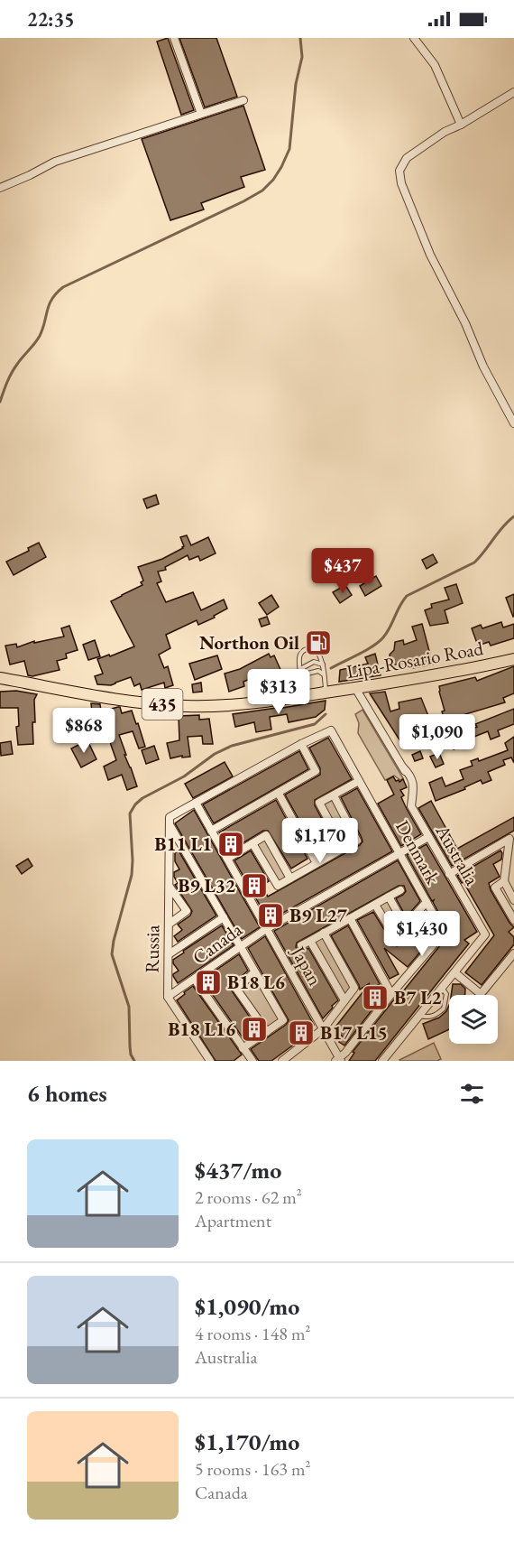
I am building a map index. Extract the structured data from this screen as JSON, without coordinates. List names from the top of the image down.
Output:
{
  "streets": {
    "main road": ["Lipa-Rosario Road", "435"],
    "street": [
      "Denmark",
      "Australia",
      "Canada",
      "Russia",
      "Japan"
    ]
  },
  "crossings": [
    ["Lipa-Rosario Road", "Australia"],
    ["Denmark", "Canada"],
    ["Denmark", "Japan"],
    ["Australia", "Canada"],
    ["Canada", "Russia"],
    ["Canada", "Japan"]
  ],
  "places": {
    "fuel station": ["Northon Oil"],
    "building": [
      "B11 L1",
      "B9 L32",
      "B9 L27",
      "B18 L6",
      "B7 L2",
      "B18 L16",
      "B17 L15"
    ]
  },
  "page": {
    "status": "22:35",
    "price": [
      "$437",
      "$313",
      "$868",
      "$1,090",
      "$1,170",
      "$1,430"
    ],
    "heading": "6 homes",
    "list": [
      {
        "name": "$437/mo",
        "note": "2 rooms · 62 m² · Apartment"
      },
      {
        "name": "$1,090/mo",
        "note": "4 rooms · 148 m² · Australia"
      },
      {
        "name": "$1,170/mo",
        "note": "5 rooms · 163 m² · Canada"
      }
    ]
  }
}
